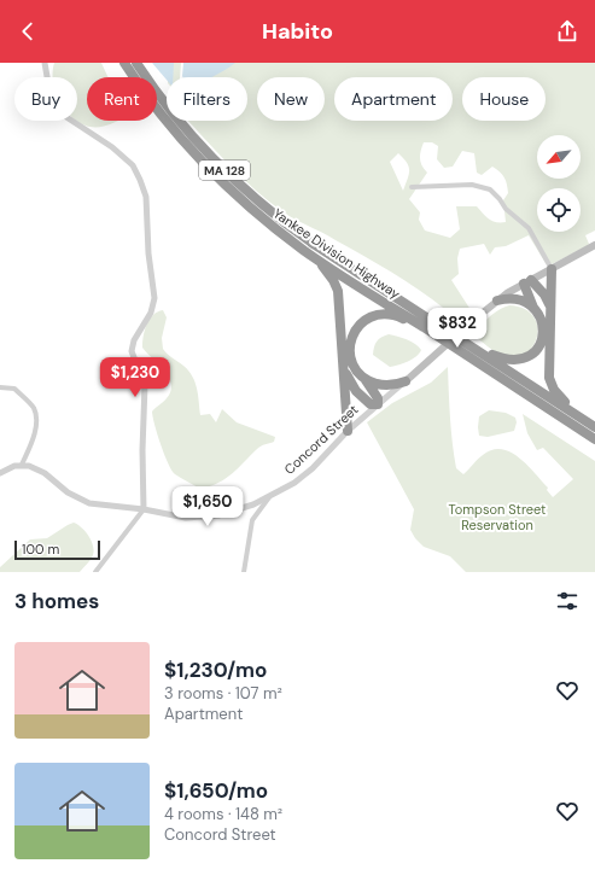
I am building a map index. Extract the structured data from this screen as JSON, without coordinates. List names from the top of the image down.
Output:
{
  "streets": {
    "highway": ["MA 128", "Yankee Division Highway"],
    "main road": ["Concord Street"]
  },
  "parks": ["Tompson Street Reservation"],
  "scale_bar": "100 m",
  "north": "bottom left",
  "page": {
    "header": "Habito",
    "chip": [
      "Buy",
      "Rent",
      "Filters",
      "New",
      "Apartment",
      "House"
    ],
    "price": ["$832", "$1,230", "$1,650"],
    "scale": "100 m",
    "heading": "3 homes",
    "list": [
      {
        "name": "$1,230/mo",
        "note": "3 rooms · 107 m² · Apartment"
      },
      {
        "name": "$1,650/mo",
        "note": "4 rooms · 148 m² · Concord Street"
      }
    ]
  }
}
